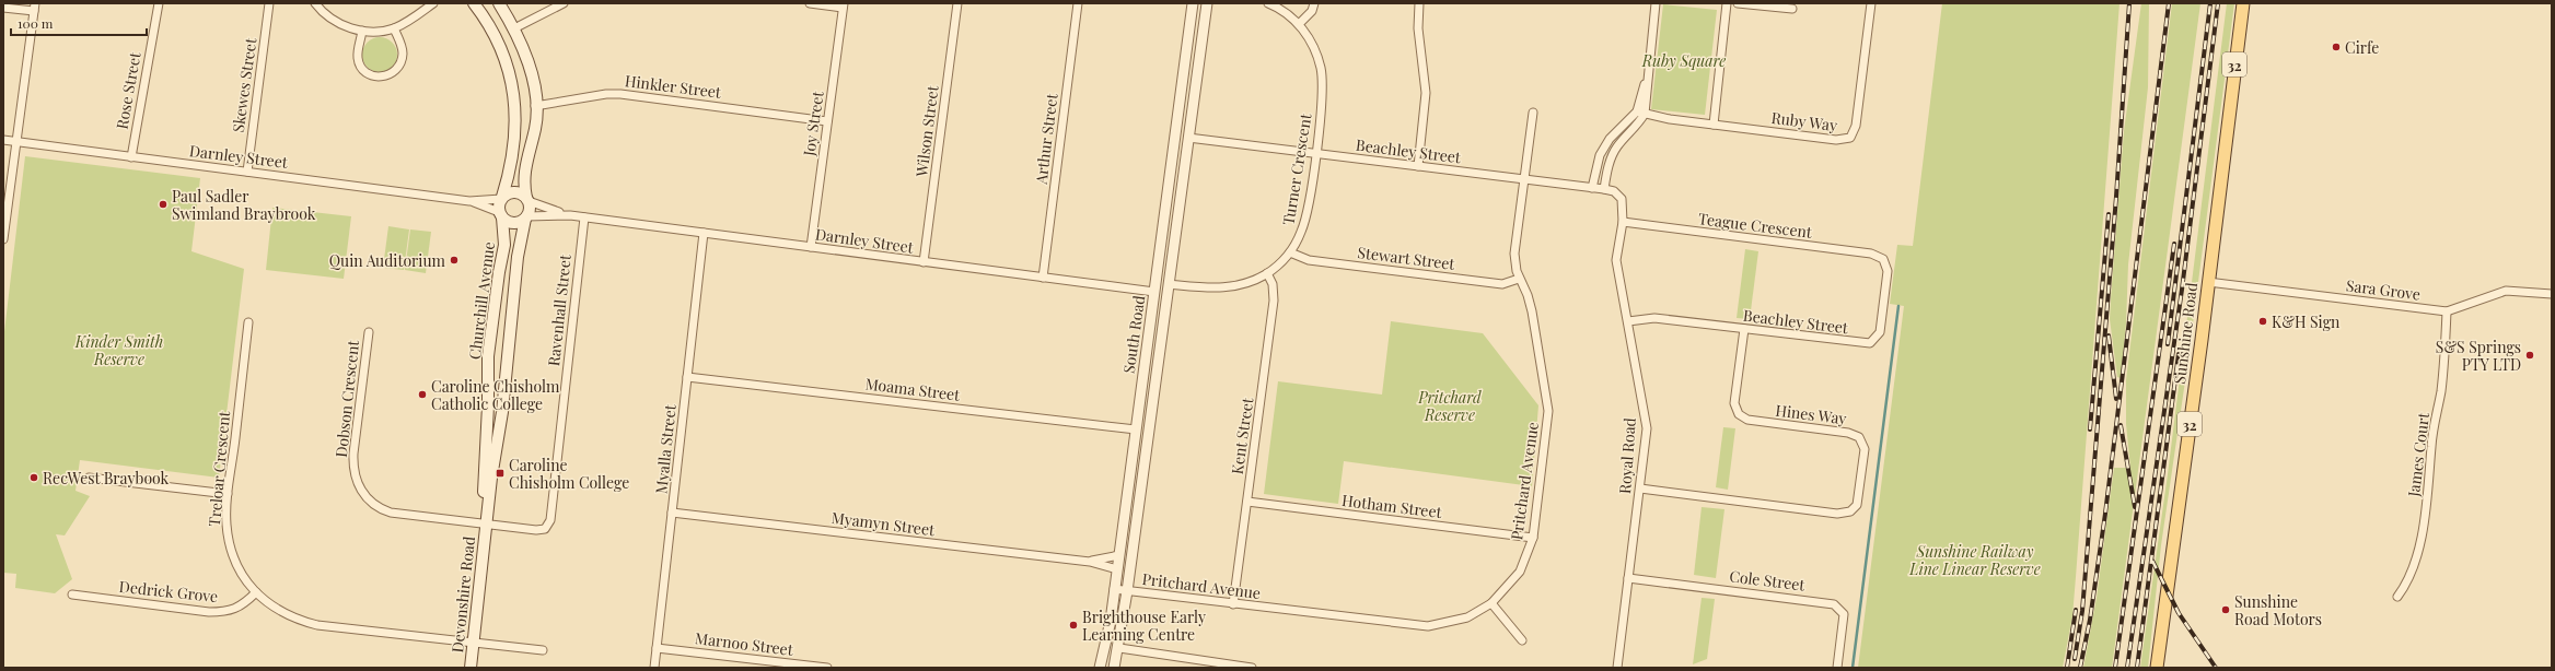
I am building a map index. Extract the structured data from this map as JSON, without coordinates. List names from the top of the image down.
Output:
{
  "streets": {
    "main road": [
      "32",
      "Hinkler Street",
      "Churchill Avenue",
      "Sunshine Road",
      "Devonshire Road"
    ],
    "street": [
      "Skewes Street",
      "Rose Street",
      "Ruby Way",
      "Joy Street",
      "Wilson Street",
      "Arthur Street",
      "Beachley Street",
      "Darnley Street",
      "Turner Crescent",
      "Teague Crescent",
      "Stewart Street",
      "Sara Grove",
      "Ravenhall Street",
      "South Road",
      "Moama Street",
      "Dobson Crescent",
      "Hines Way",
      "Kent Street",
      "Myalla Street",
      "James Court",
      "Royal Road",
      "Treloar Crescent",
      "Pritchard Avenue",
      "Hotham Street",
      "Myamyn Street",
      "Cole Street",
      "Dedrick Grove",
      "Marnoo Street"
    ]
  },
  "crossings": [
    ["Skewes Street", "Darnley Street"],
    ["Hinkler Street", "Joy Street"],
    ["Rose Street", "Darnley Street"],
    ["Joy Street", "Darnley Street"],
    ["Wilson Street", "Darnley Street"],
    ["Arthur Street", "Darnley Street"],
    ["Beachley Street", "Turner Crescent"],
    ["Beachley Street", "Teague Crescent"],
    ["Beachley Street", "South Road"],
    ["Beachley Street", "Hines Way"],
    ["Beachley Street", "Royal Road"],
    ["Beachley Street", "Pritchard Avenue"],
    ["Darnley Street", "Churchill Avenue"],
    ["Darnley Street", "Ravenhall Street"],
    ["Darnley Street", "South Road"],
    ["Darnley Street", "Myalla Street"],
    ["Turner Crescent", "Stewart Street"],
    ["Turner Crescent", "South Road"],
    ["Turner Crescent", "Kent Street"],
    ["Teague Crescent", "Royal Road"],
    ["Stewart Street", "Pritchard Avenue"],
    ["Sara Grove", "Sunshine Road"],
    ["Sara Grove", "James Court"],
    ["Churchill Avenue", "Ravenhall Street"],
    ["Churchill Avenue", "Dobson Crescent"],
    ["Churchill Avenue", "Devonshire Road"],
    ["Ravenhall Street", "Dobson Crescent"],
    ["Ravenhall Street", "Devonshire Road"],
    ["South Road", "Moama Street"],
    ["South Road", "Pritchard Avenue"],
    ["South Road", "Myamyn Street"],
    ["Moama Street", "Myalla Street"],
    ["Dobson Crescent", "Devonshire Road"],
    ["Hines Way", "Royal Road"],
    ["Kent Street", "Pritchard Avenue"],
    ["Kent Street", "Hotham Street"],
    ["Myalla Street", "Myamyn Street"],
    ["Myalla Street", "Marnoo Street"],
    ["Royal Road", "Cole Street"],
    ["Treloar Crescent", "Dedrick Grove"],
    ["Treloar Crescent", "Devonshire Road"],
    ["Pritchard Avenue", "Hotham Street"]
  ],
  "parks": [
    "Ruby Square",
    "Kinder Smith Reserve",
    "Pritchard Reserve",
    "Sunshine Railway Line Linear Reserve"
  ],
  "places": {
    "other": [
      "Cirfe",
      "Paul Sadler Swimland Braybrook",
      "Quin Auditorium",
      "K&H Sign",
      "S&S Springs PTY LTD",
      "Caroline Chisholm Catholic College",
      "RecWest Braybook",
      "Sunshine Road Motors",
      "Brighthouse Early Learning Centre"
    ],
    "transit": ["Caroline Chisholm College"]
  },
  "scale_bar": "100 m"
}
